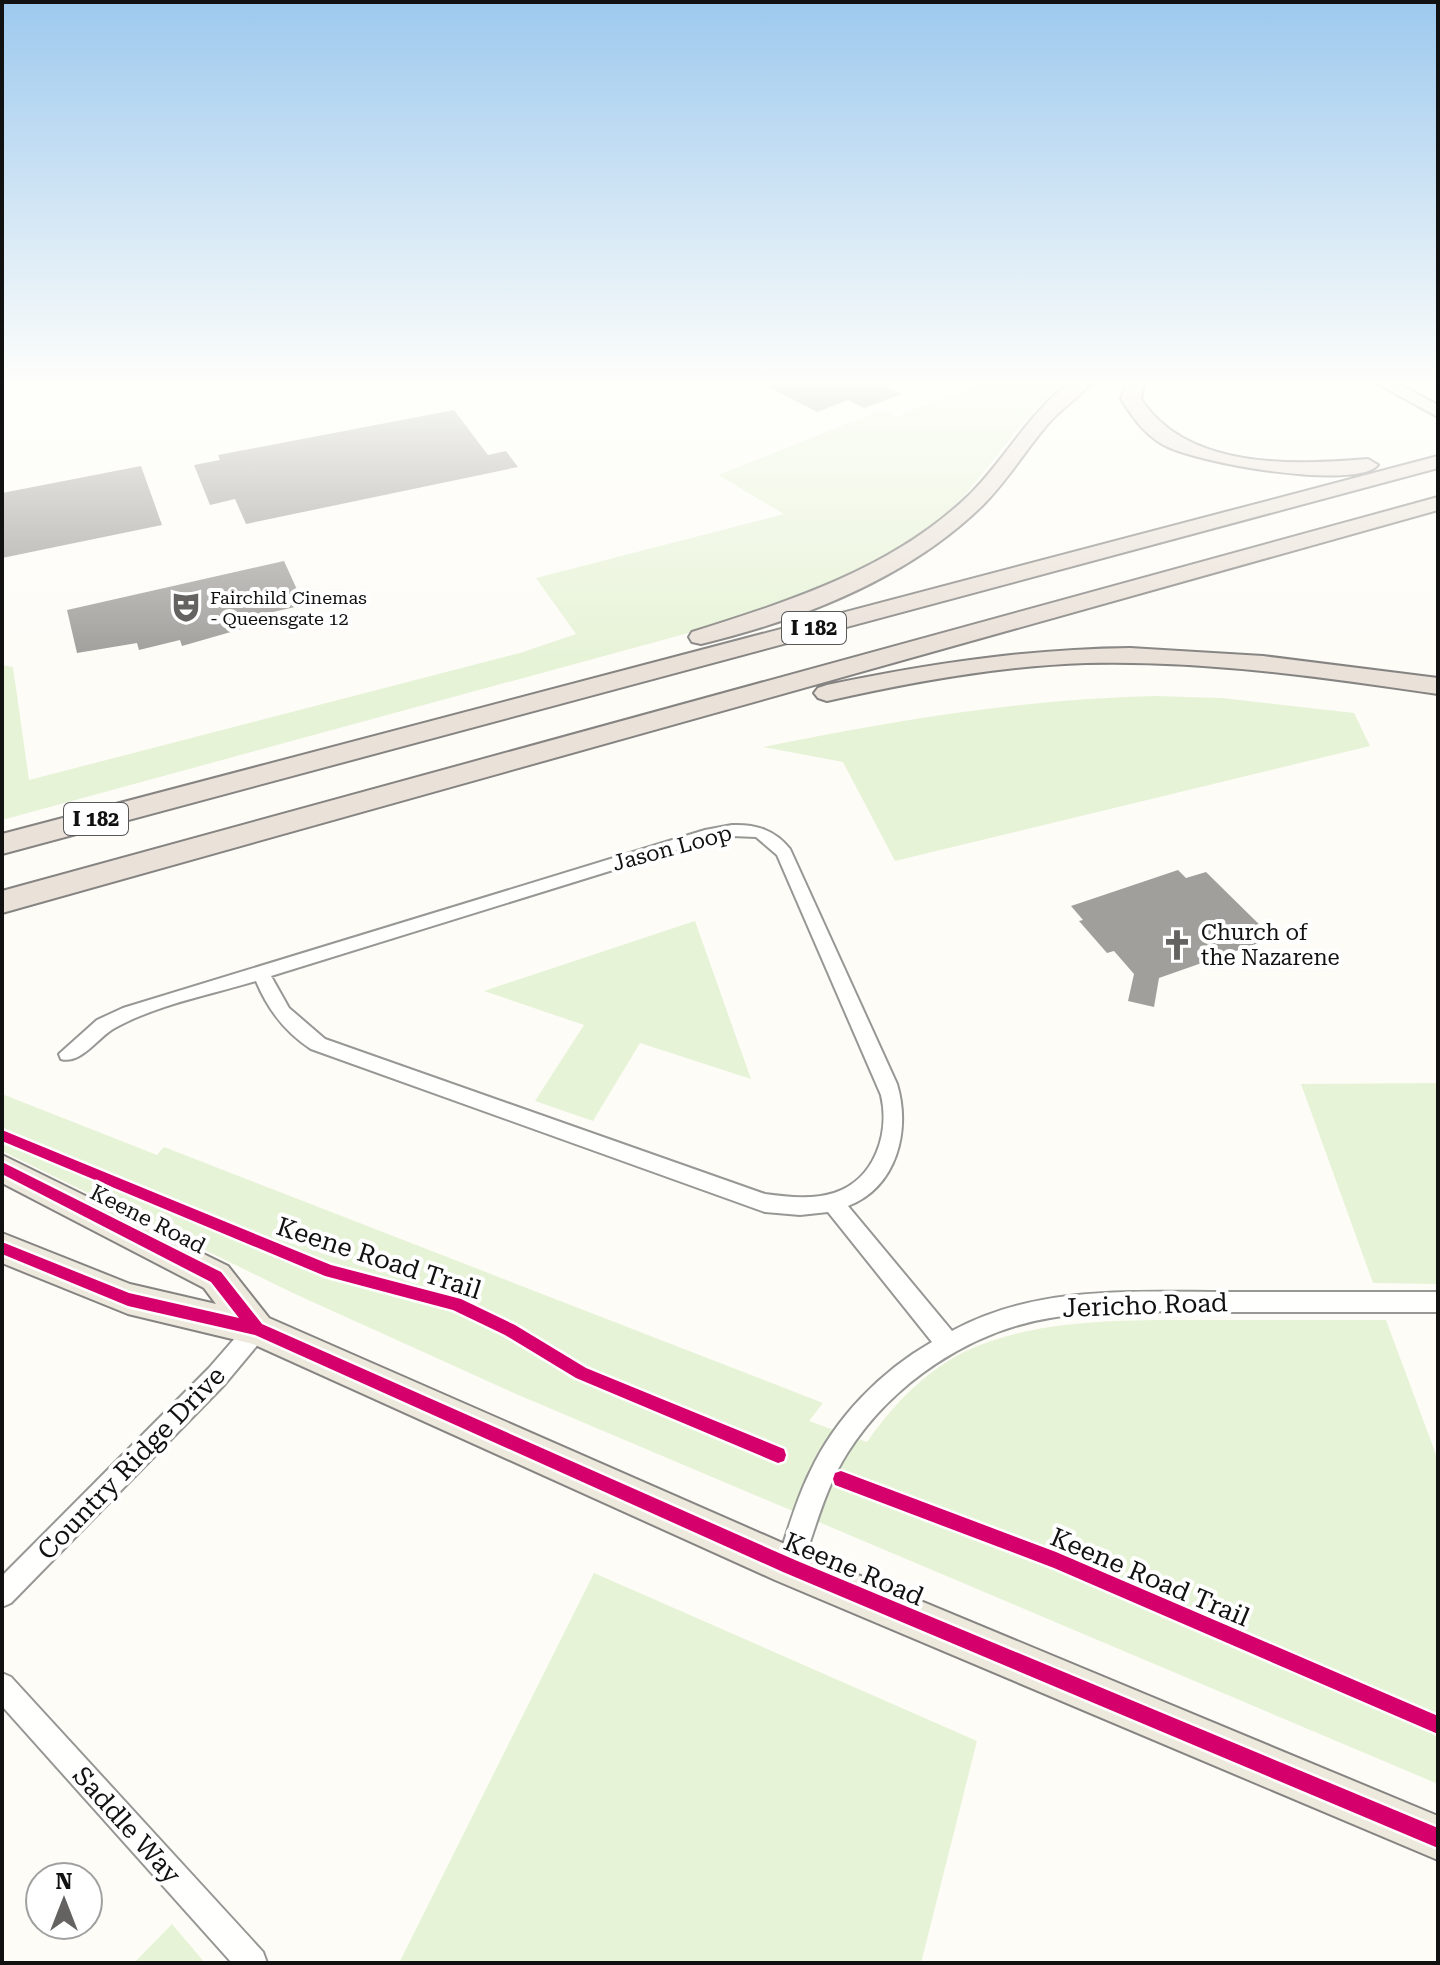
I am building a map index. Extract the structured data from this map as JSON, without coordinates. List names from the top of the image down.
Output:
{
  "streets": {
    "highway": ["I 182"],
    "main road": ["Keene Road"],
    "street": [
      "Jason Loop",
      "Jericho Road",
      "Country Ridge Drive",
      "Saddle Way"
    ],
    "cycle path": ["Keene Road Trail"]
  },
  "crossings": [
    ["Keene Road", "Jericho Road"],
    ["Keene Road", "Country Ridge Drive"]
  ],
  "places": {
    "theatre": ["Fairchild Cinemas - Queensgate 12"],
    "church": ["Church of the Nazarene"]
  },
  "north": "top"
}
